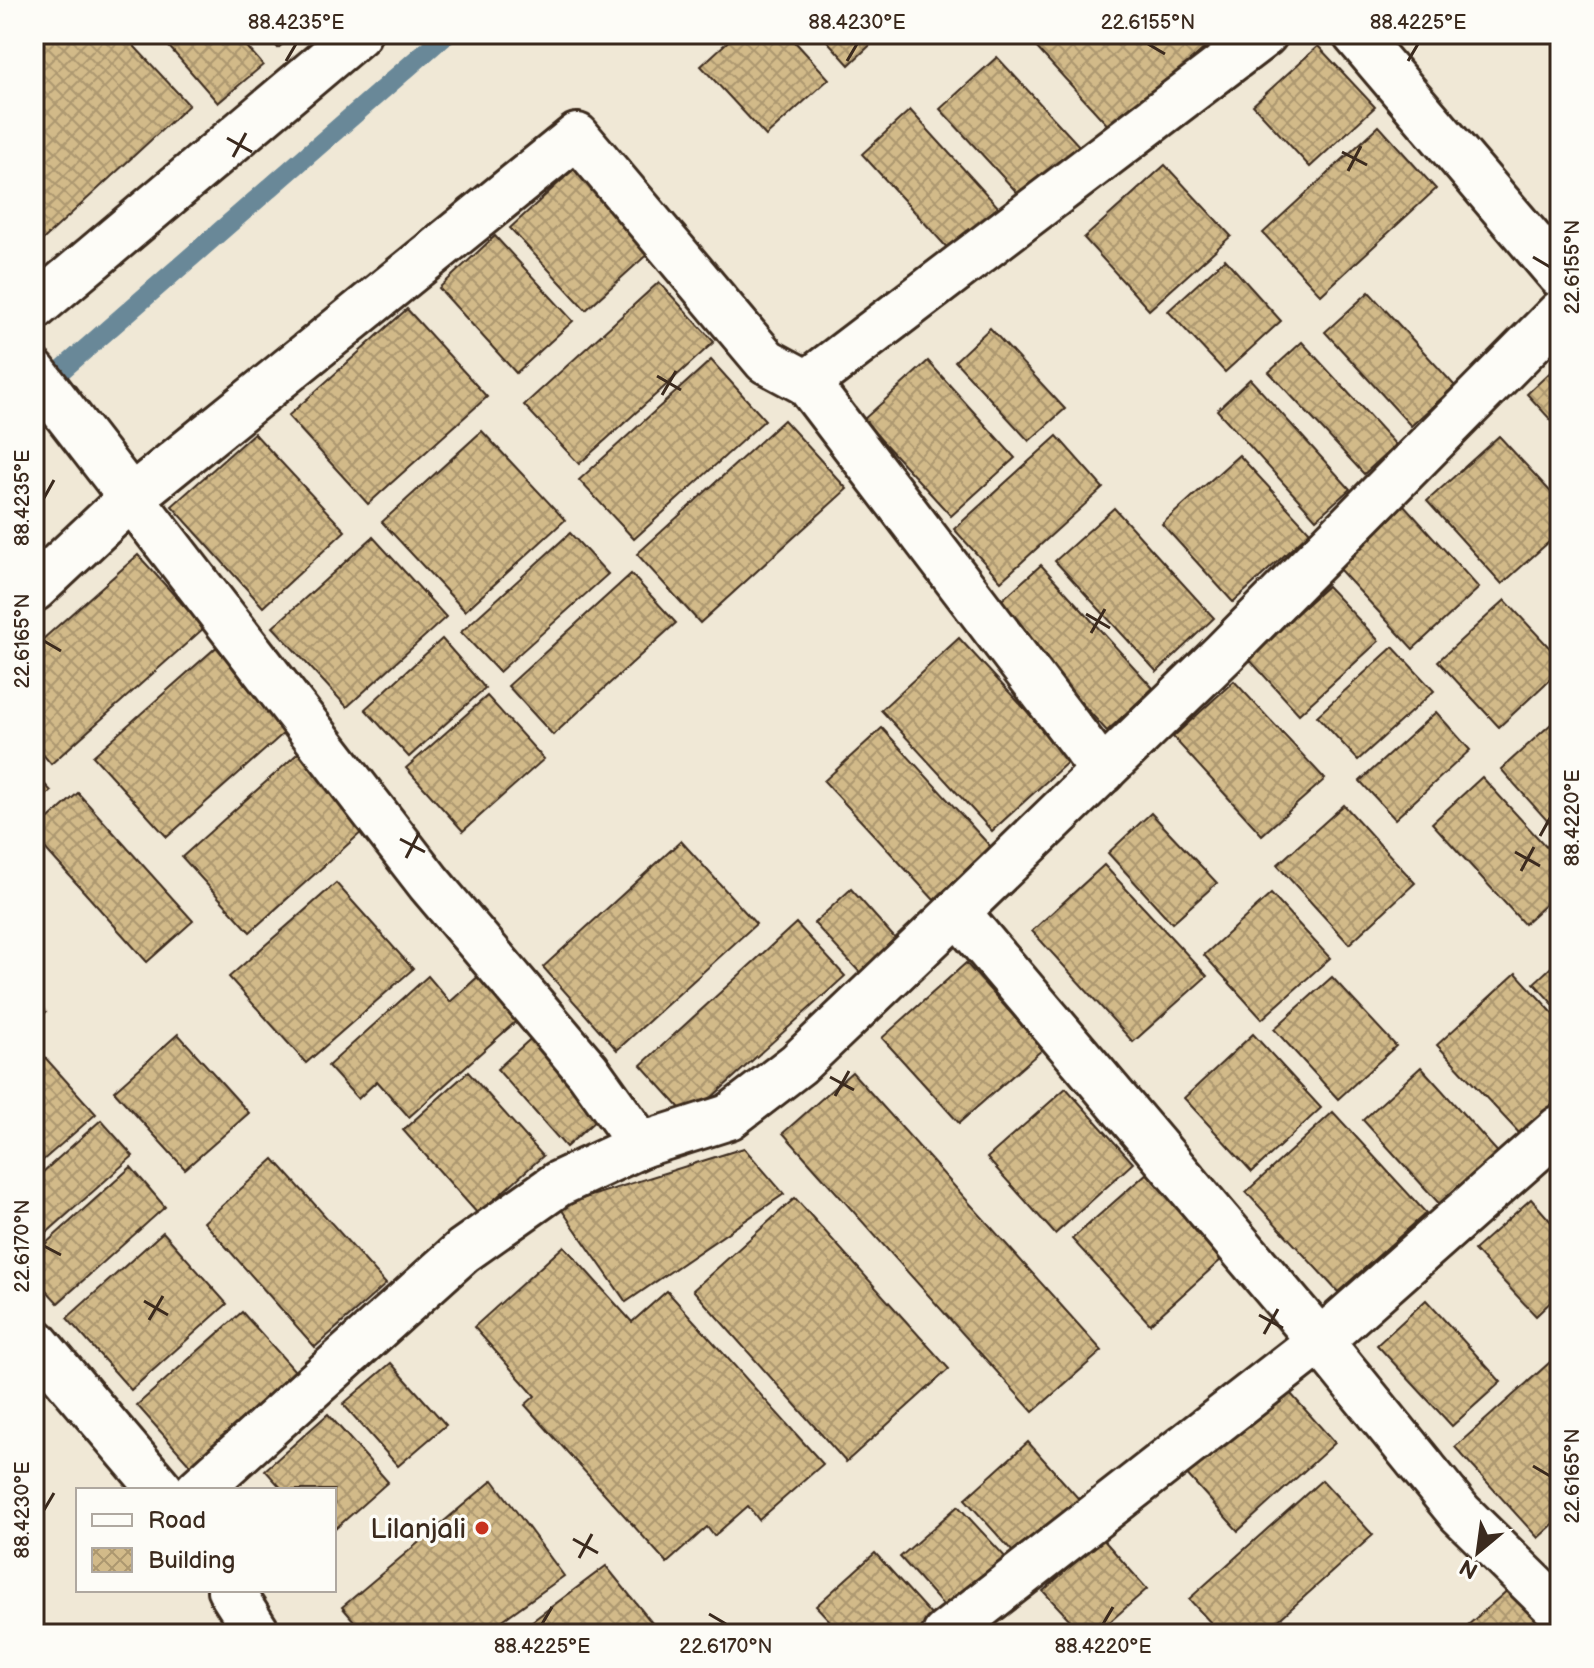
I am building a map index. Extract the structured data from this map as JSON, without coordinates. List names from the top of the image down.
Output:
{
  "places": ["Lilanjali"],
  "legend": ["Road", "Building"],
  "north": "bottom left",
  "coordinates": [
    "88.4235°E",
    "88.4230°E",
    "22.6155°N",
    "88.4225°E",
    "22.6165°N",
    "88.4220°E",
    "22.6170°N"
  ]
}
